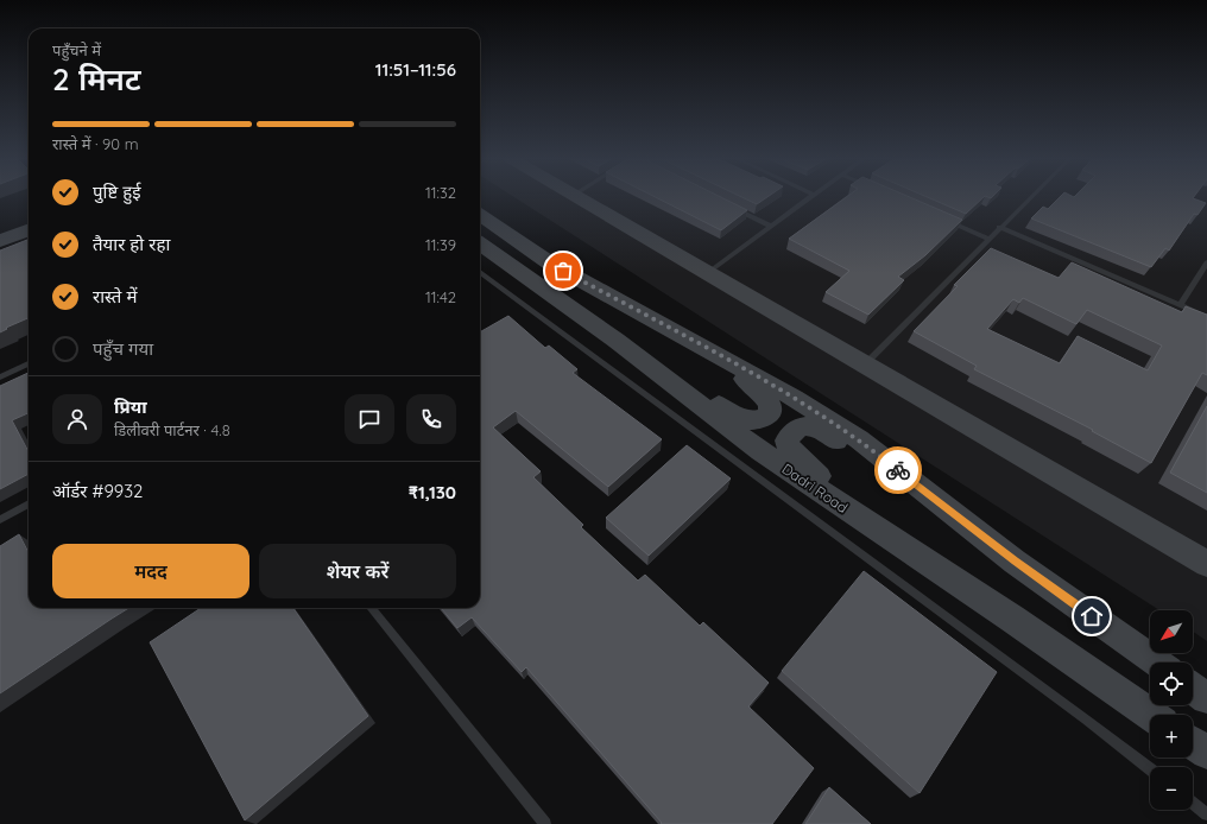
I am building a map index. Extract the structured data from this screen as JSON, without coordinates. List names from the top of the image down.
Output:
{
  "streets": {
    "main road": ["Dadri Road"]
  },
  "north": "bottom left",
  "page": {
    "heading": ["2 मिनट", "पहुँचने में", "11:51–11:56"],
    "panel": [
      "प्रिया",
      "डिलीवरी पार्टनर · 4.8",
      "ऑर्डर #9932",
      "₹1,130"
    ],
    "bar": "रास्ते में · 90 m",
    "list": [
      ["पुष्टि हुई", "11:32"],
      ["तैयार हो रहा", "11:39"],
      ["रास्ते में", "11:42"],
      "पहुँच गया"
    ],
    "buttons": ["मदद", "शेयर करें"],
    "map_buttons": ["+", "−"]
  }
}
